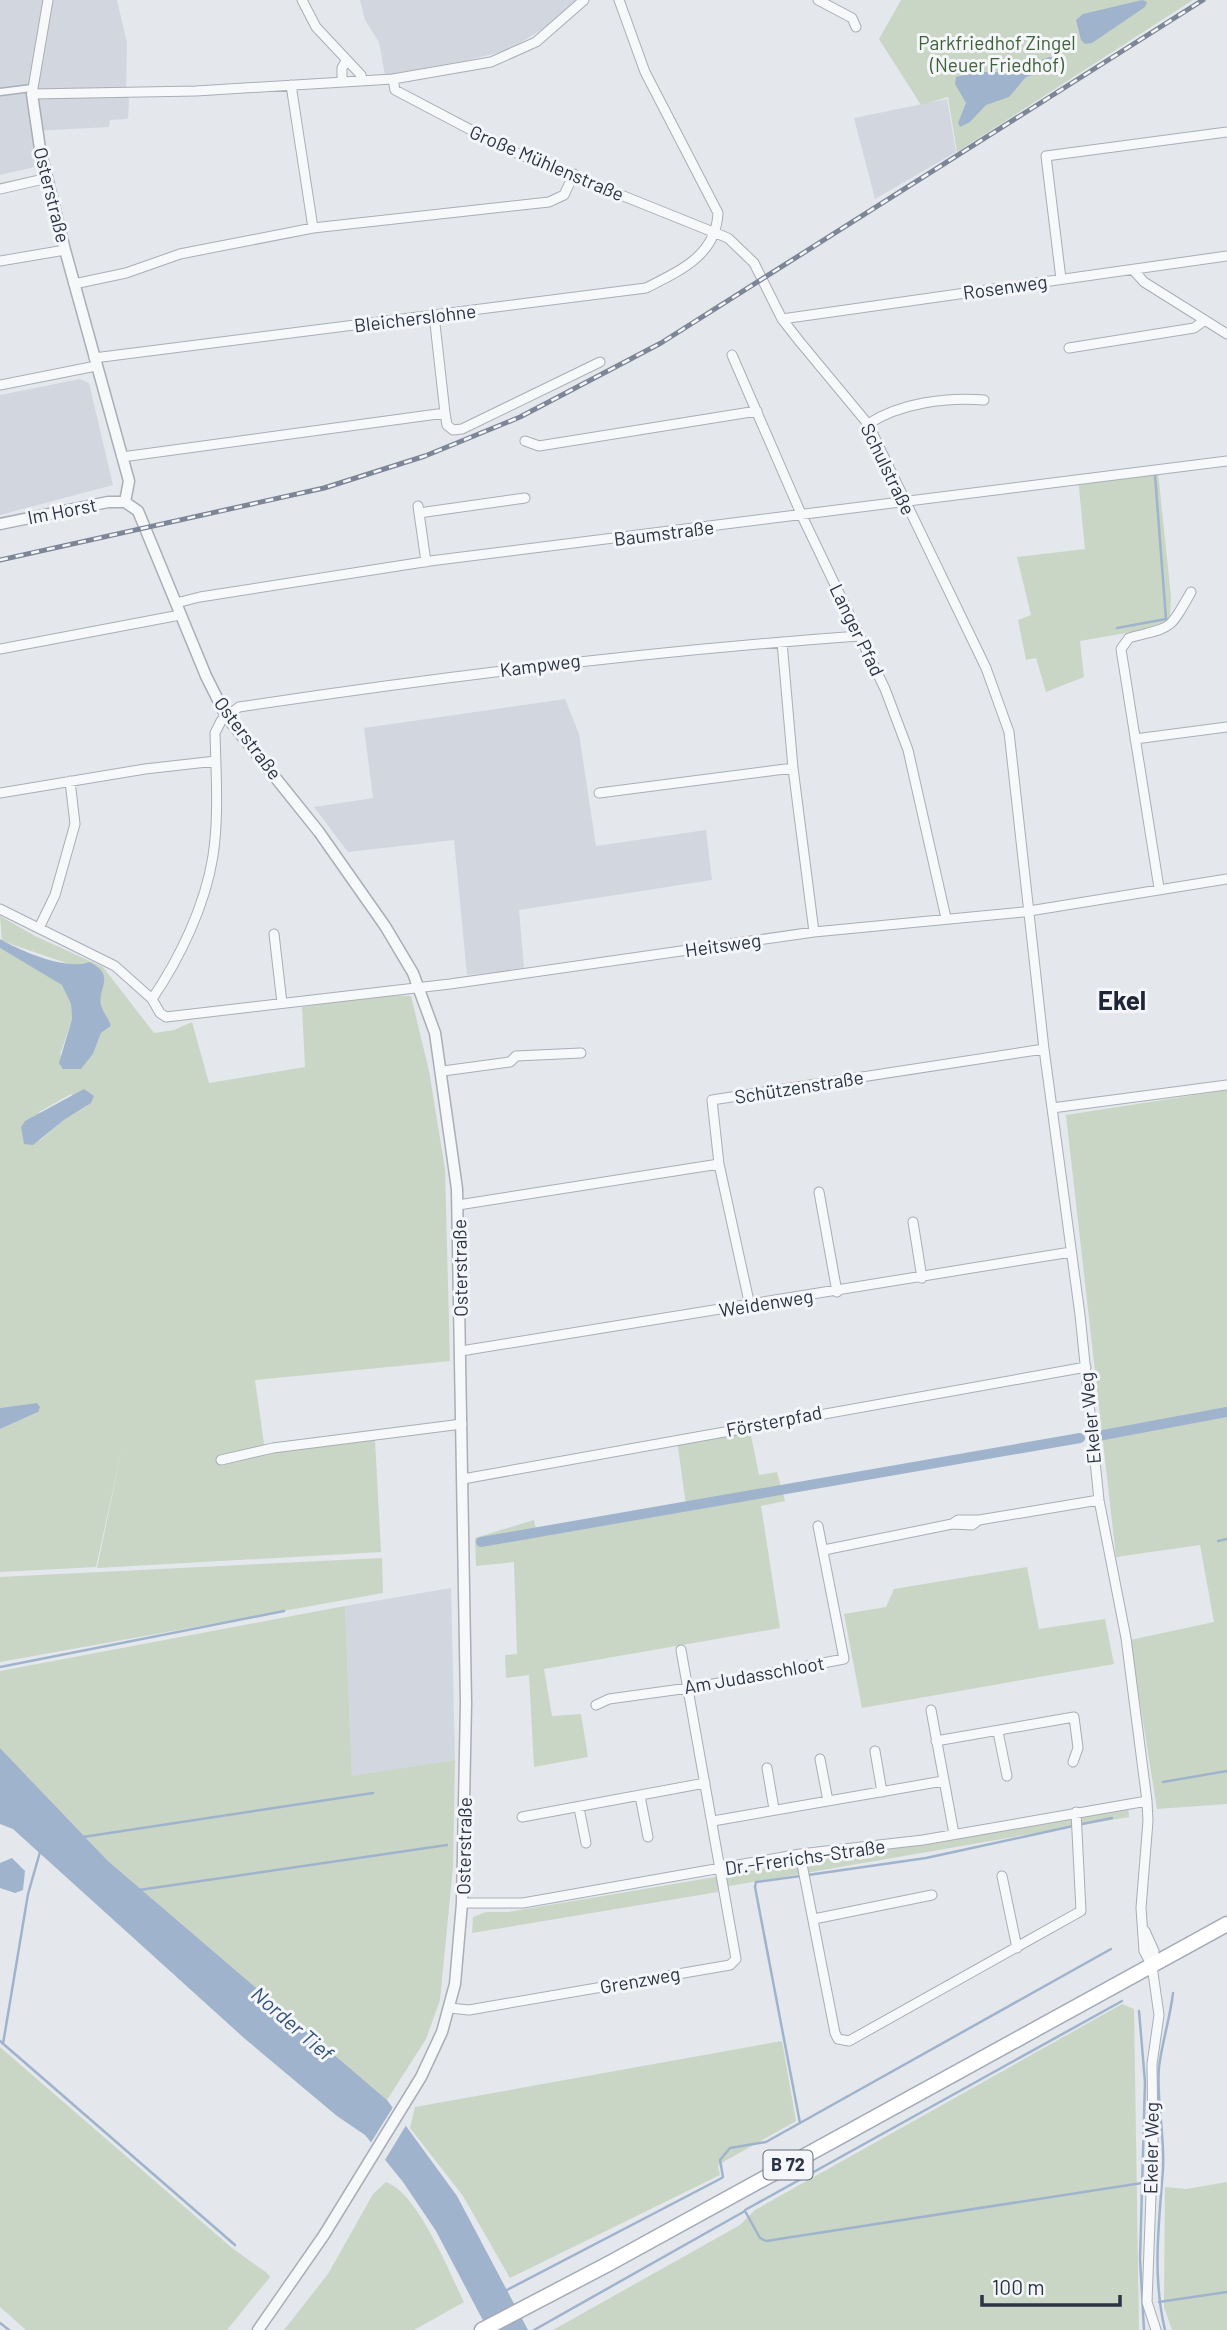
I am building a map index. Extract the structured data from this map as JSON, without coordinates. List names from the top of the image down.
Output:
{
  "streets": {
    "main road": ["B 72"],
    "street": [
      "Große Mühlenstraße",
      "Osterstraße",
      "Rosenweg",
      "Bleicherslohne",
      "Schulstraße",
      "Im Horst",
      "Baumstraße",
      "Langer Pfad",
      "Kampweg",
      "Heitsweg",
      "Schützenstraße",
      "Weidenweg",
      "Ekeler Weg",
      "Försterpfad",
      "Am Judasschloot",
      "Dr.-Frerichs-Straße",
      "Grenzweg"
    ]
  },
  "crossings": [
    ["Große Mühlenstraße", "Bleicherslohne"],
    ["Große Mühlenstraße", "Schulstraße"],
    ["Osterstraße", "Bleicherslohne"],
    ["Osterstraße", "Im Horst"],
    ["Osterstraße", "Baumstraße"],
    ["Osterstraße", "Kampweg"],
    ["Osterstraße", "Heitsweg"],
    ["Osterstraße", "Weidenweg"],
    ["Osterstraße", "Försterpfad"],
    ["Osterstraße", "Dr.-Frerichs-Straße"],
    ["Osterstraße", "Grenzweg"],
    ["Rosenweg", "Schulstraße"],
    ["Bleicherslohne", "Schulstraße"],
    ["Schulstraße", "Baumstraße"],
    ["Schulstraße", "Heitsweg"],
    ["Schulstraße", "Ekeler Weg"],
    ["Baumstraße", "Langer Pfad"],
    ["Langer Pfad", "Kampweg"],
    ["Langer Pfad", "Heitsweg"],
    ["Heitsweg", "Ekeler Weg"],
    ["Schützenstraße", "Ekeler Weg"],
    ["Weidenweg", "Ekeler Weg"],
    ["Ekeler Weg", "Försterpfad"],
    ["Ekeler Weg", "Dr.-Frerichs-Straße"],
    ["Ekeler Weg", "B 72"],
    ["Dr.-Frerichs-Straße", "Grenzweg"]
  ],
  "districts": ["Ekel"],
  "water": ["Norder Tief"],
  "parks": ["Parkfriedhof Zingel (Neuer Friedhof)"],
  "scale_bar": "100 m"
}
